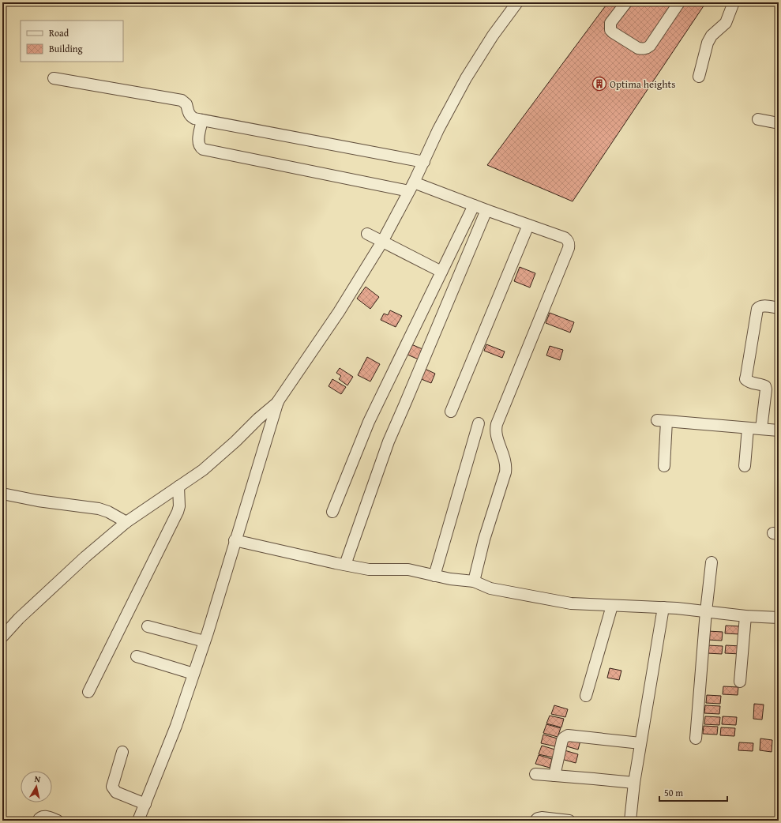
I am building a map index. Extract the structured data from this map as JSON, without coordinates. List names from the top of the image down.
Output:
{
  "places": {
    "building": ["Optima heights"]
  },
  "legend": ["Road", "Building"],
  "scale_bar": "50 m",
  "north": "top"
}
